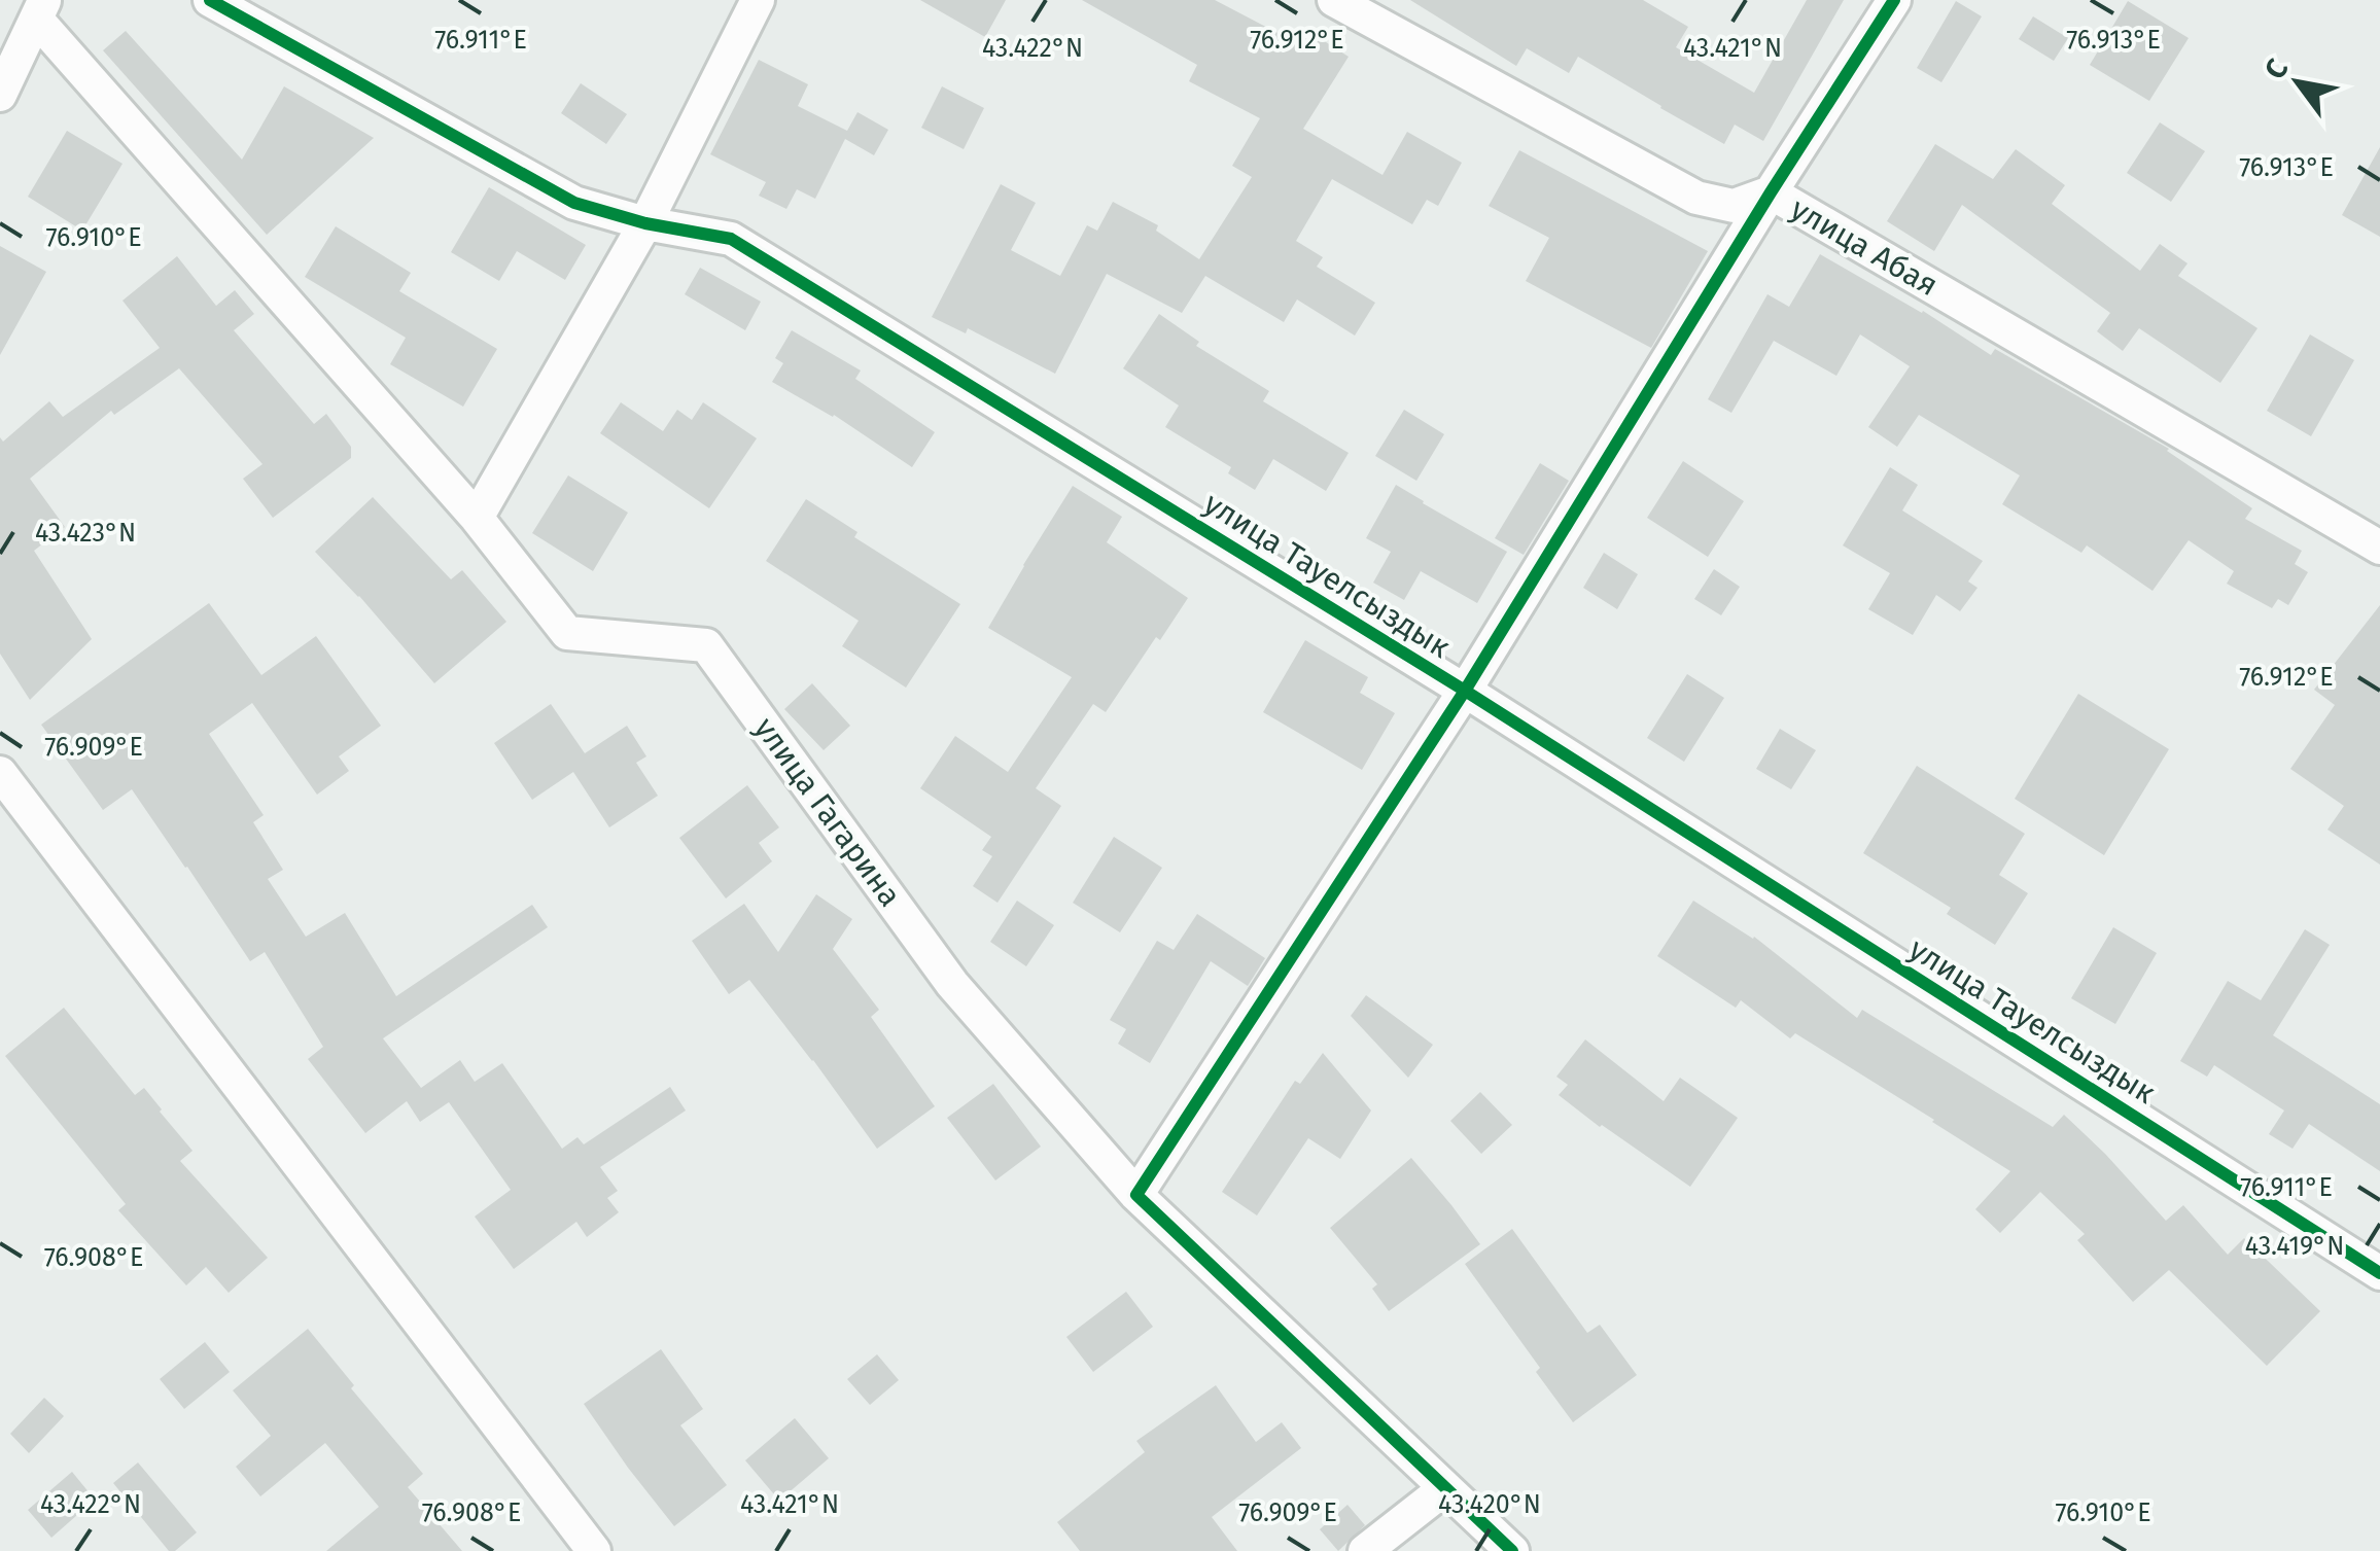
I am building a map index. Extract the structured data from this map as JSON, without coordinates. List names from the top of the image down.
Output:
{
  "streets": {
    "street": ["улица Абая", "улица Тауелсыздык", "улица Гагарина"]
  },
  "north": "top left",
  "coordinates": [
    "76.911°E",
    "76.913°E",
    "76.912°E",
    "43.422°N",
    "43.421°N",
    "76.910°E",
    "43.423°N",
    "76.909°E",
    "43.419°N",
    "76.908°E",
    "43.420°N"
  ]
}
